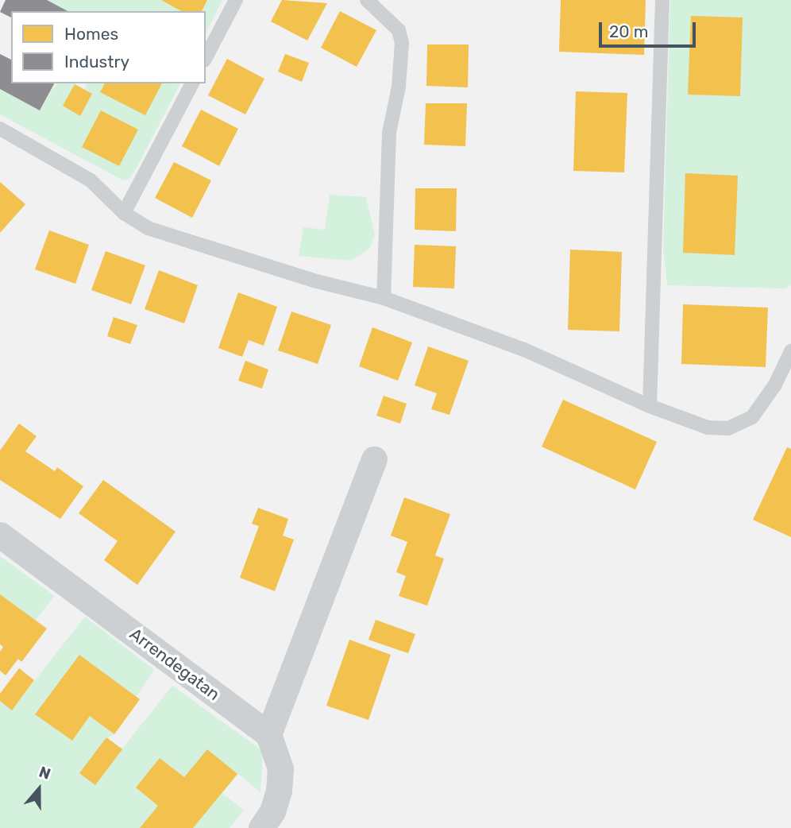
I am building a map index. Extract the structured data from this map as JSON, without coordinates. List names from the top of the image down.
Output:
{
  "streets": {
    "street": ["Arrendegatan"]
  },
  "legend": ["Homes", "Industry"],
  "scale_bar": "20 m",
  "north": "top"
}
